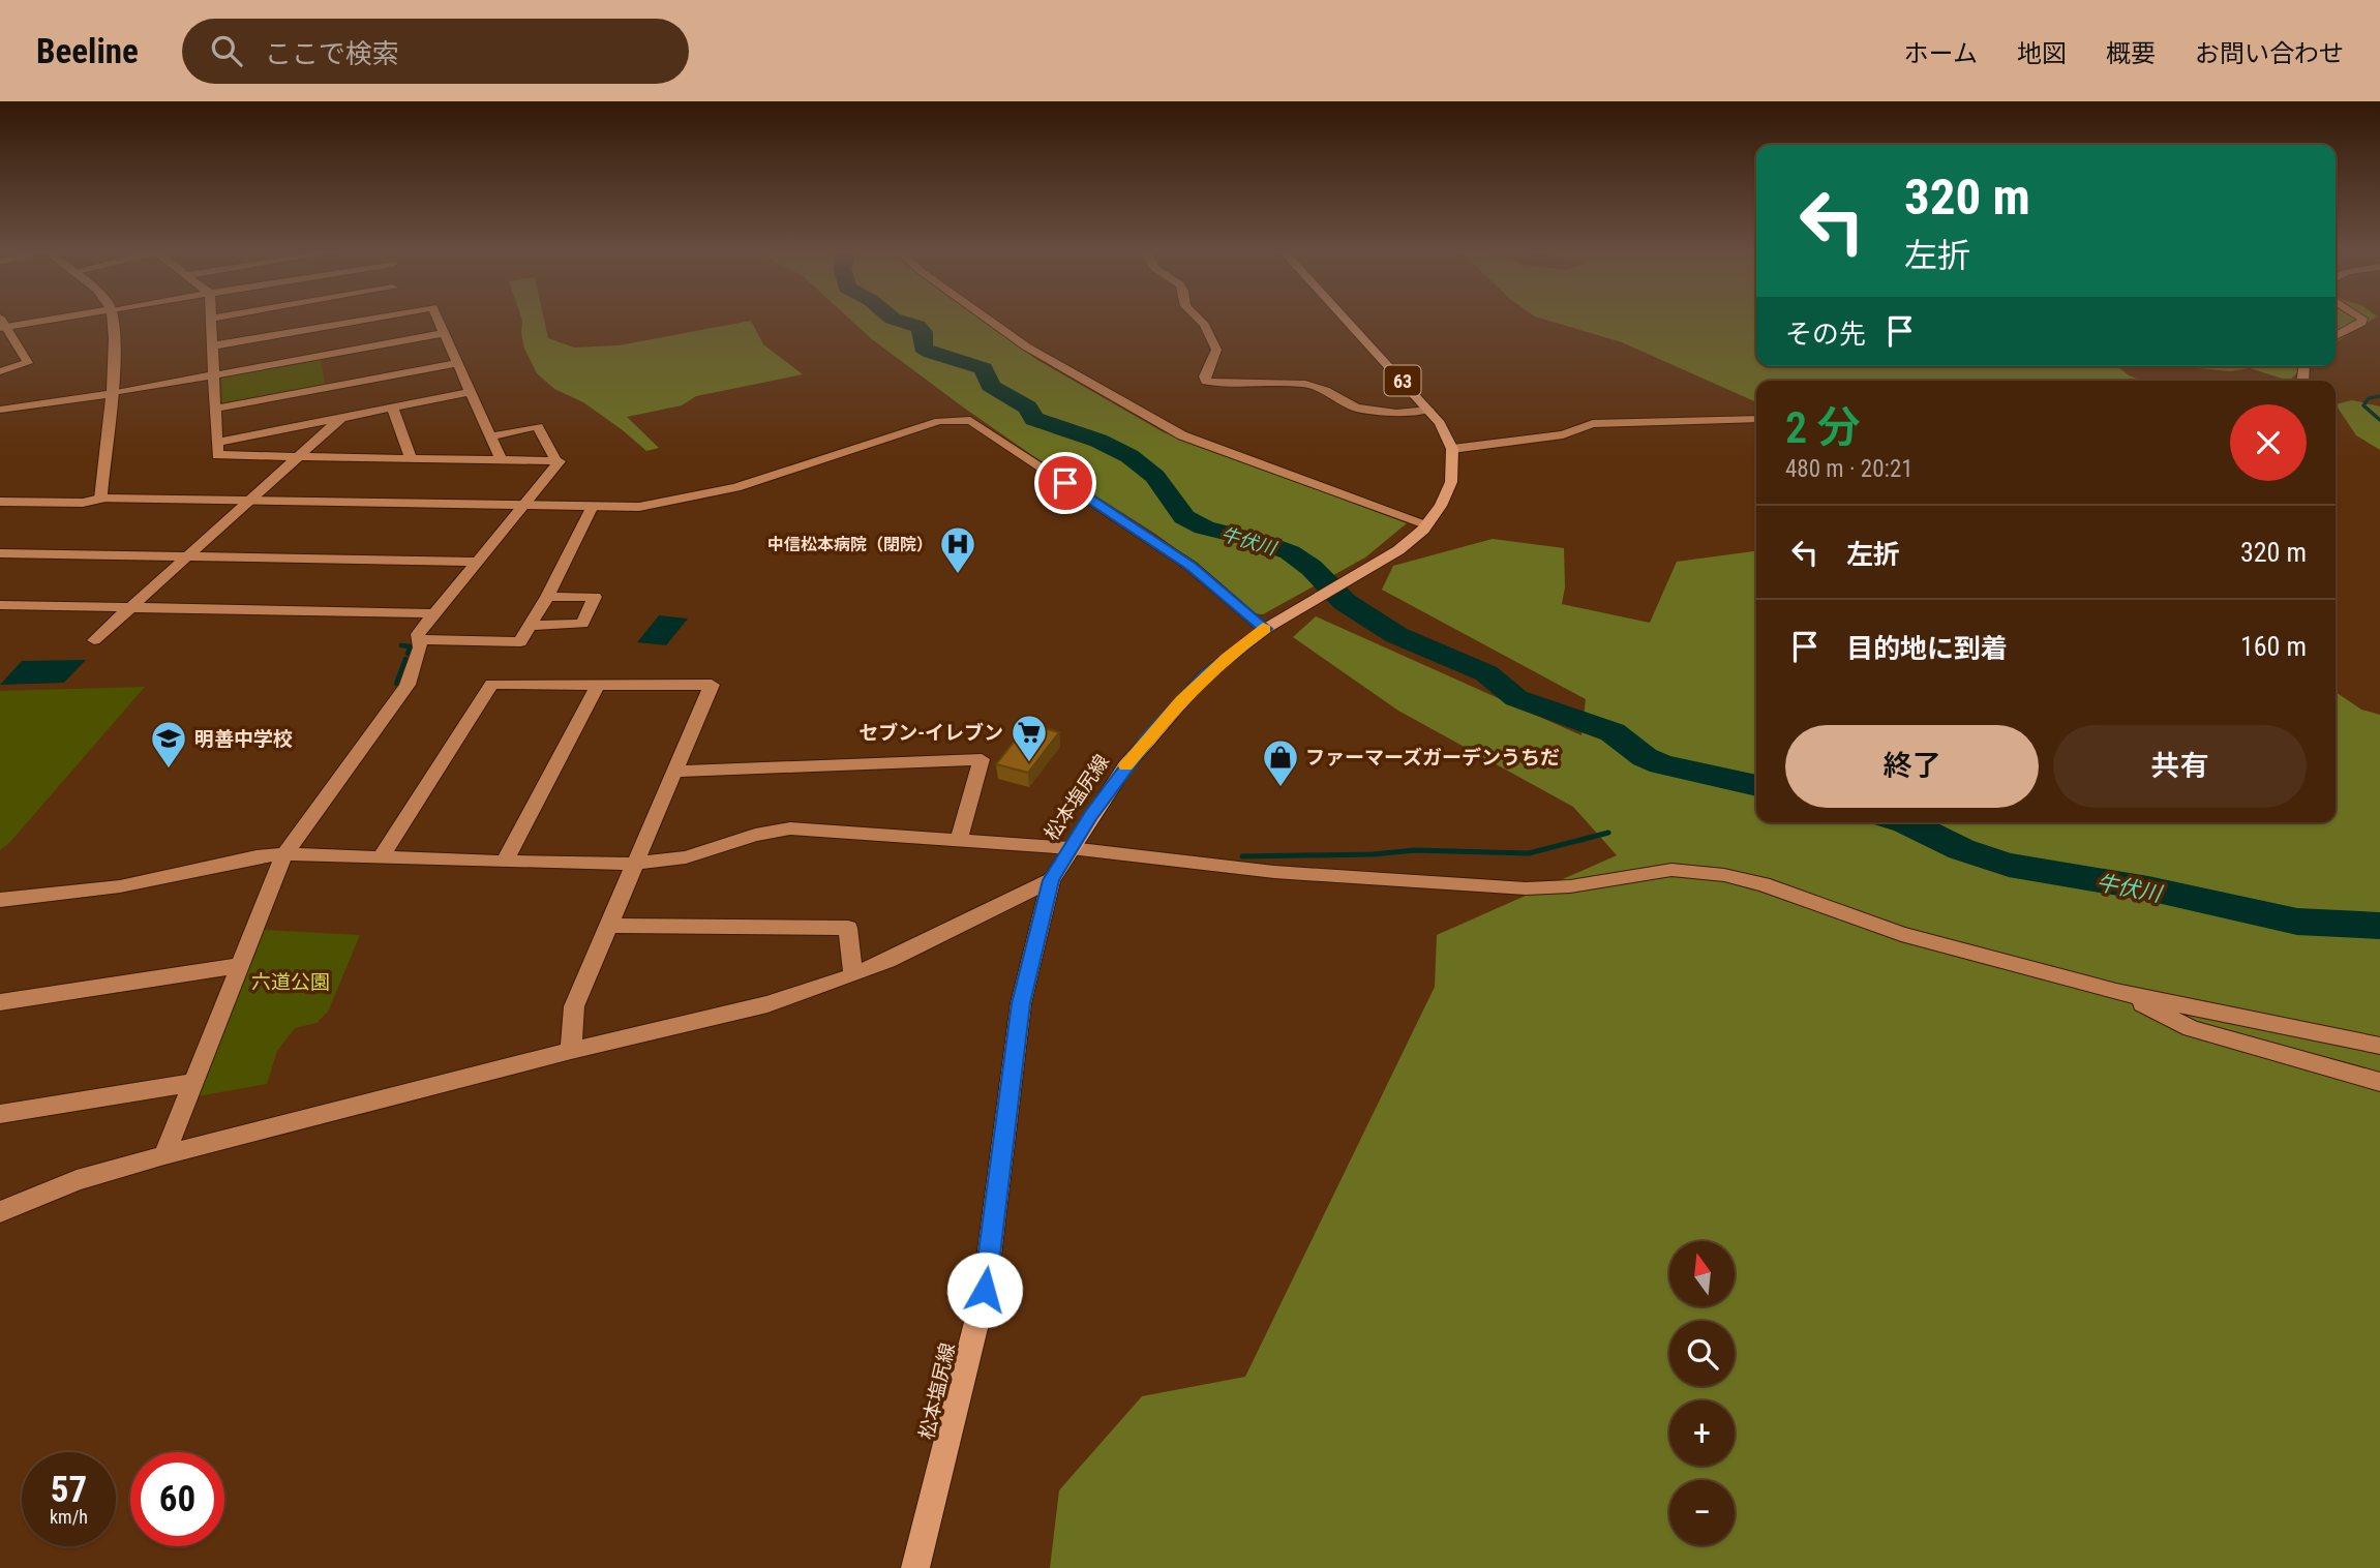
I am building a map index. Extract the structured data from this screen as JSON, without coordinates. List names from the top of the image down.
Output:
{
  "streets": {
    "main road": ["63", "松本塩尻線"]
  },
  "crossings": [
    ["63", "松本塩尻線"]
  ],
  "water": ["牛伏川"],
  "parks": ["六道公園"],
  "places": {
    "hospital": ["中信松本病院（閉院）"],
    "supermarket": ["セブン-イレブン"],
    "school or university": ["明善中学校"],
    "shop": ["ファーマーズガーデンうちだ"]
  },
  "north": "top",
  "page": {
    "header": "Beeline",
    "search": "ここで検索",
    "nav": [
      "ホーム",
      "地図",
      "概要",
      "お問い合わせ"
    ],
    "turn": ["320 m", "左折"],
    "then": "その先",
    "heading": ["2 分", "480 m · 20:21"],
    "list": [
      {
        "name": "左折",
        "value": "320 m"
      },
      {
        "name": "目的地に到着",
        "value": "160 m"
      }
    ],
    "buttons": ["終了", "共有"],
    "map_buttons": ["+", "−"],
    "speed": "57 km/h",
    "limit": "60"
  }
}
